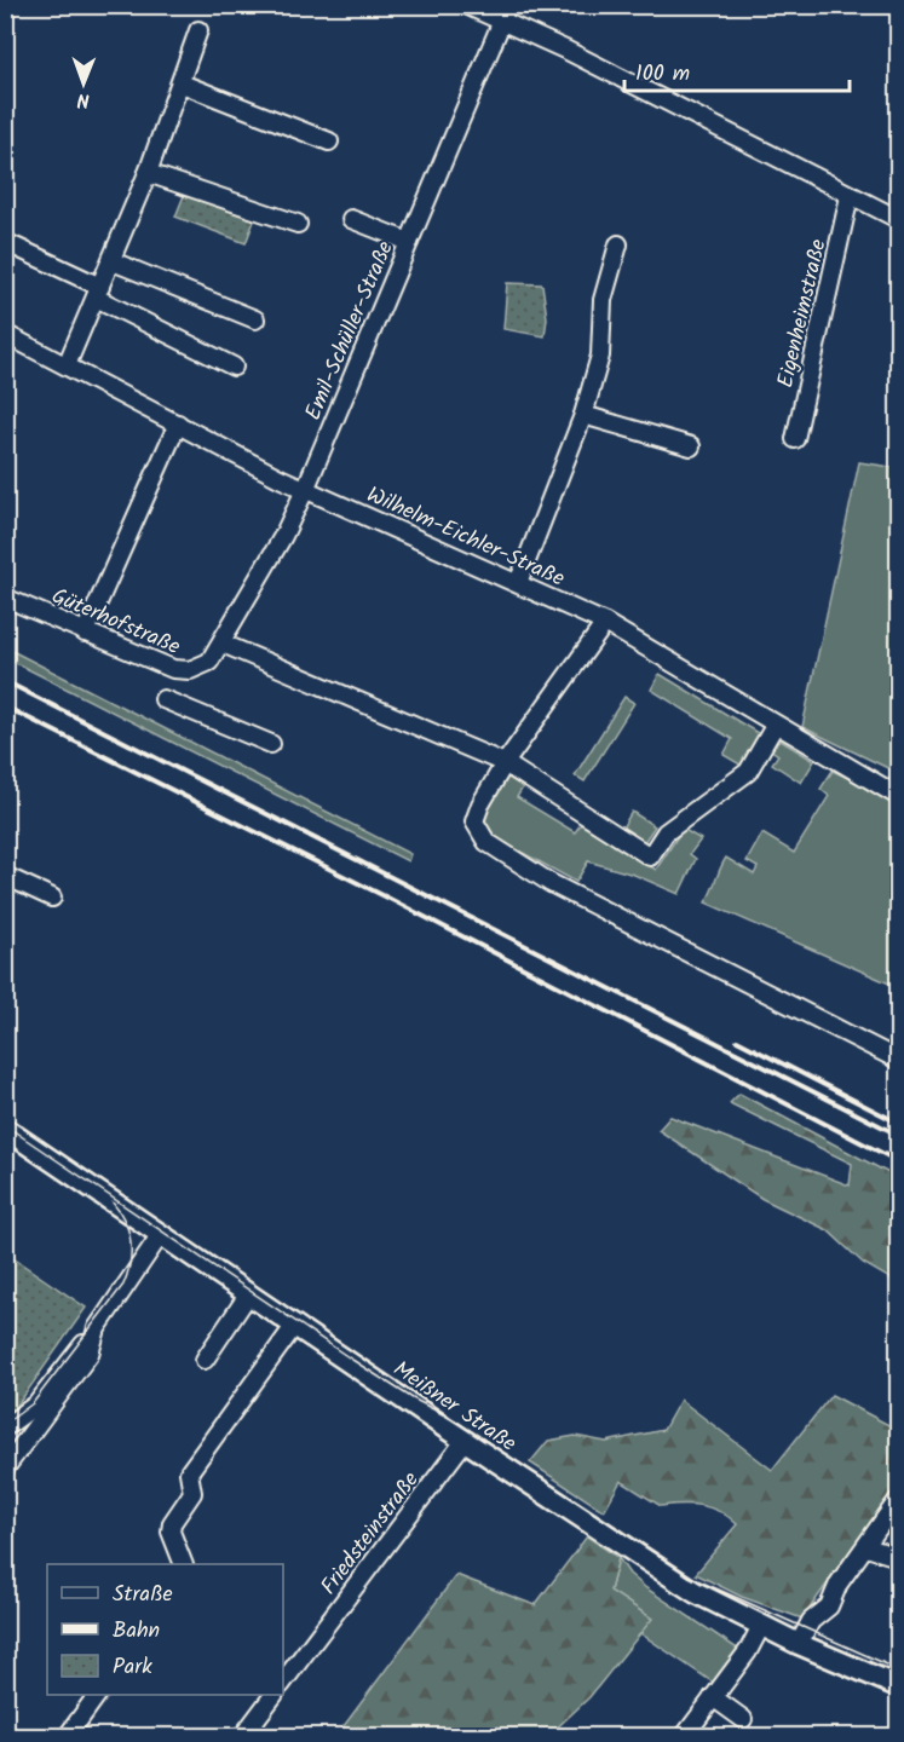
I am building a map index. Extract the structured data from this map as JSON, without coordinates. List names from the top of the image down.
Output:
{
  "streets": {
    "main road": ["Meißner Straße"],
    "street": [
      "Eigenheimstraße",
      "Emil-Schüller-Straße",
      "Wilhelm-Eichler-Straße",
      "Güterhofstraße",
      "Friedsteinstraße"
    ]
  },
  "crossings": [
    ["Emil-Schüller-Straße", "Wilhelm-Eichler-Straße"],
    ["Emil-Schüller-Straße", "Güterhofstraße"],
    ["Meißner Straße", "Friedsteinstraße"]
  ],
  "legend": ["Straße", "Bahn", "Park"],
  "scale_bar": "100 m",
  "north": "bottom"
}
